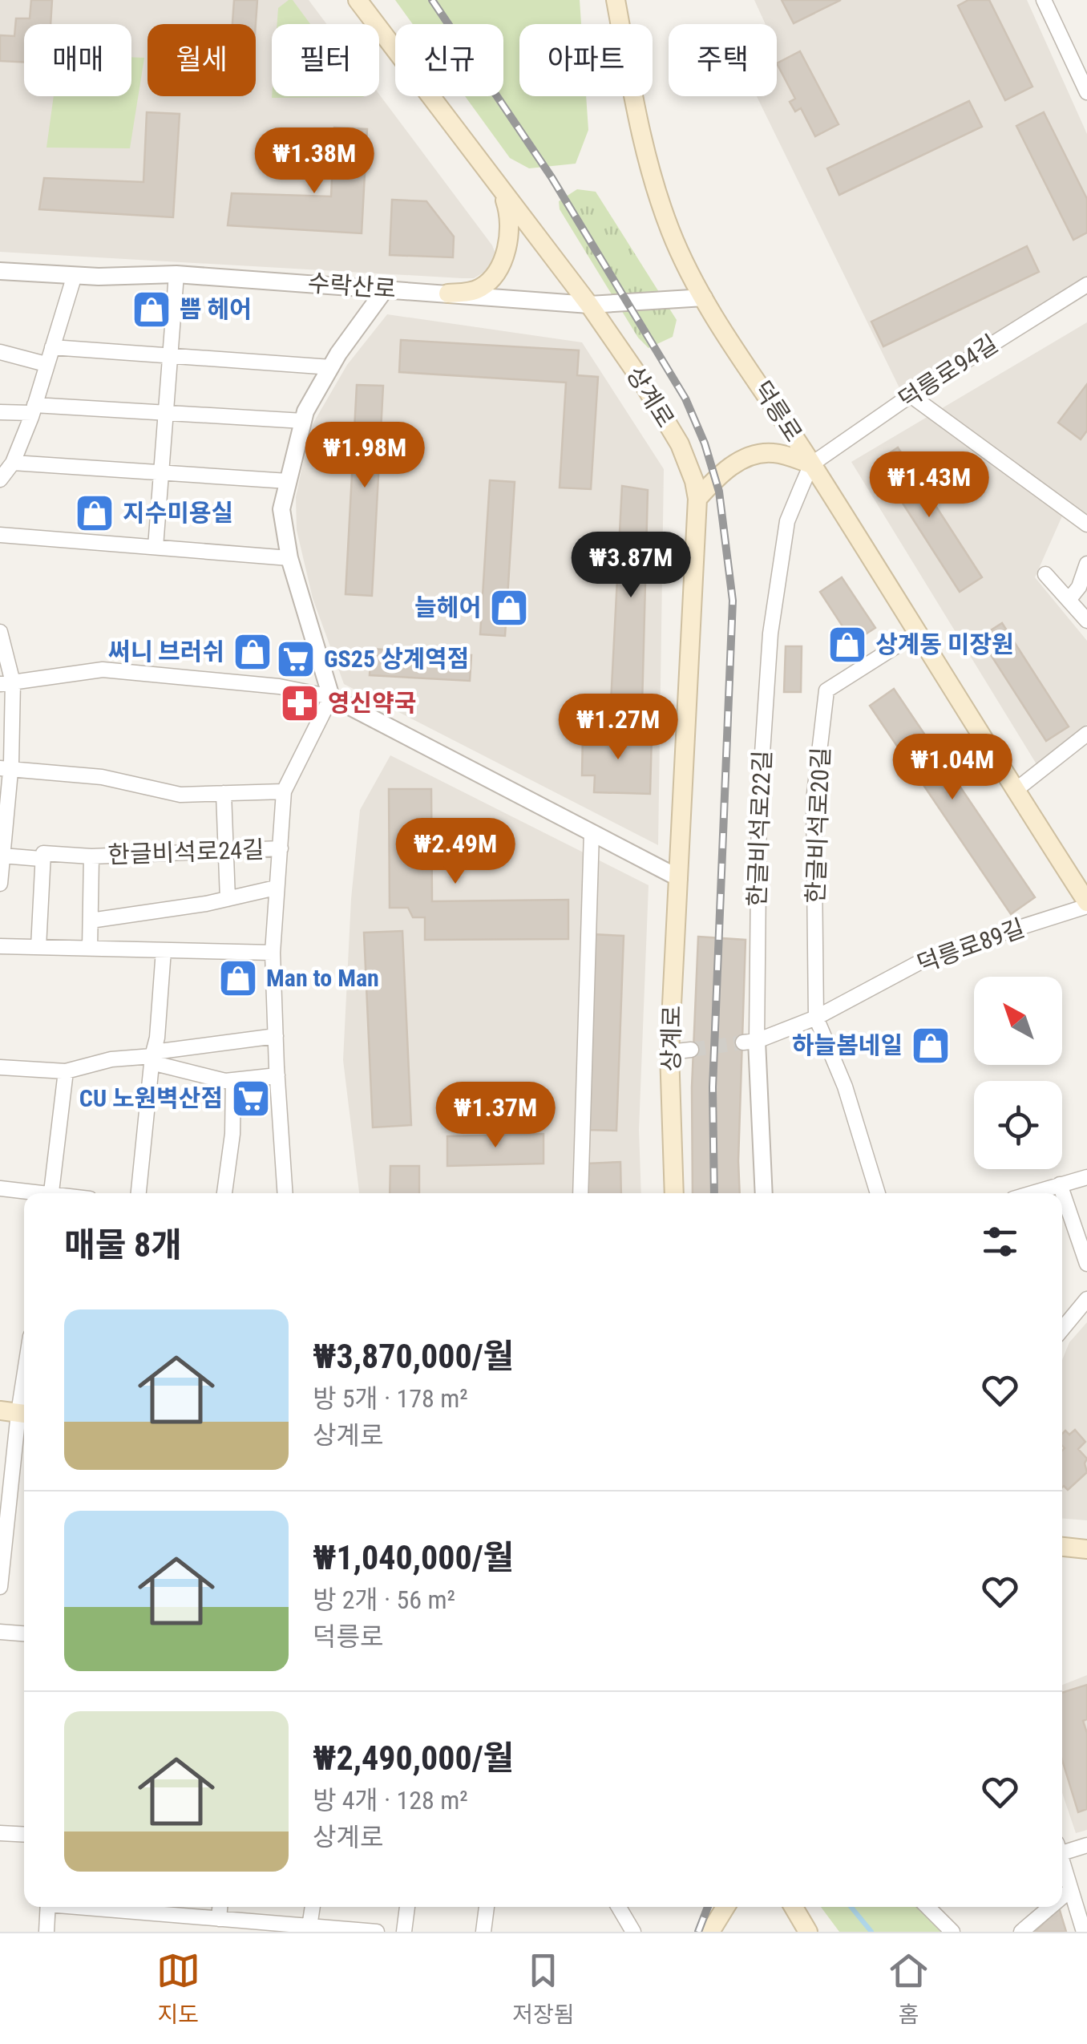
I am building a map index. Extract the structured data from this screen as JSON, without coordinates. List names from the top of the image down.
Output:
{
  "streets": {
    "main road": ["상계로", "덕릉로"],
    "street": [
      "수락산로",
      "덕릉로94길",
      "한글비석로20길",
      "한글비석로22길",
      "한글비석로24길",
      "덕릉로89길"
    ]
  },
  "crossings": [
    ["수락산로", "상계로"],
    ["수락산로", "덕릉로"],
    ["덕릉로94길", "덕릉로"],
    ["덕릉로94길", "한글비석로22길"],
    ["덕릉로", "한글비석로20길"],
    ["덕릉로", "한글비석로22길"],
    ["덕릉로", "덕릉로89길"],
    ["한글비석로20길", "덕릉로89길"]
  ],
  "places": {
    "shop": [
      "쁨 헤어",
      "지수미용실",
      "늘헤어",
      "상계동 미장원",
      "써니 브러쉬",
      "Man to Man",
      "하늘봄네일"
    ],
    "supermarket": ["GS25 상계역점", "CU 노원벽산점"],
    "pharmacy": ["영신약국"]
  },
  "north": "top left",
  "page": {
    "chip": [
      "매매",
      "월세",
      "필터",
      "신규",
      "아파트",
      "주택"
    ],
    "price": [
      "₩1.38M",
      "₩1.98M",
      "₩1.43M",
      "₩3.87M",
      "₩1.27M",
      "₩1.04M",
      "₩2.49M",
      "₩1.37M"
    ],
    "heading": "매물 8개",
    "list": [
      {
        "name": "₩3,870,000/월",
        "note": "방 5개 · 178 m² · 상계로"
      },
      {
        "name": "₩1,040,000/월",
        "note": "방 2개 · 56 m² · 덕릉로"
      },
      {
        "name": "₩2,490,000/월",
        "note": "방 4개 · 128 m² · 상계로"
      }
    ],
    "tabs": ["지도", "저장됨", "홈"]
  }
}
